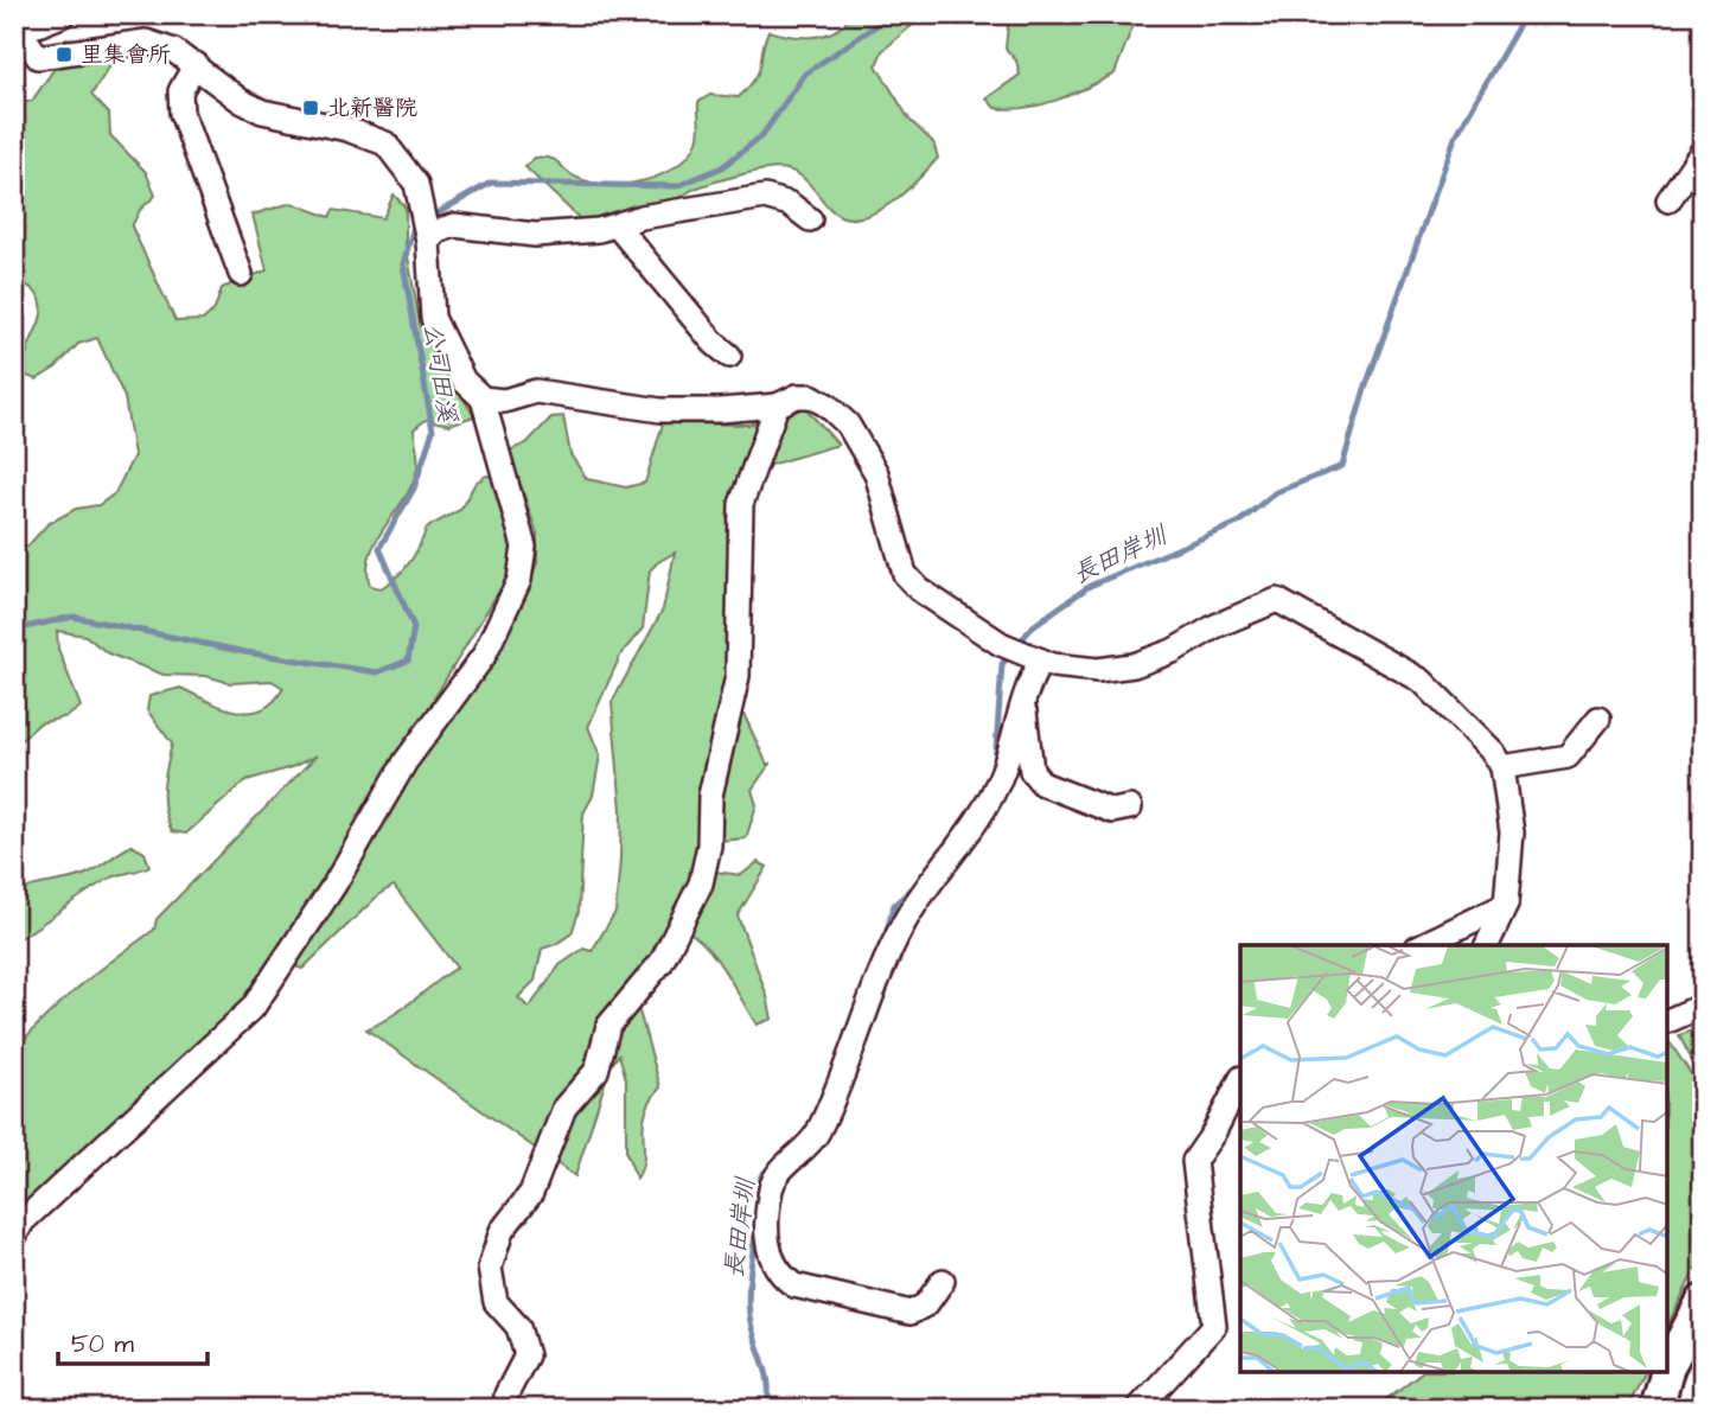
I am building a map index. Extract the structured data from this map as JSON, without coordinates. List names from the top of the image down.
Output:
{
  "water": ["公司田溪", "長田岸圳"],
  "places": {
    "transit": ["里集會所", "北新醫院"]
  },
  "scale_bar": "50 m"
}
